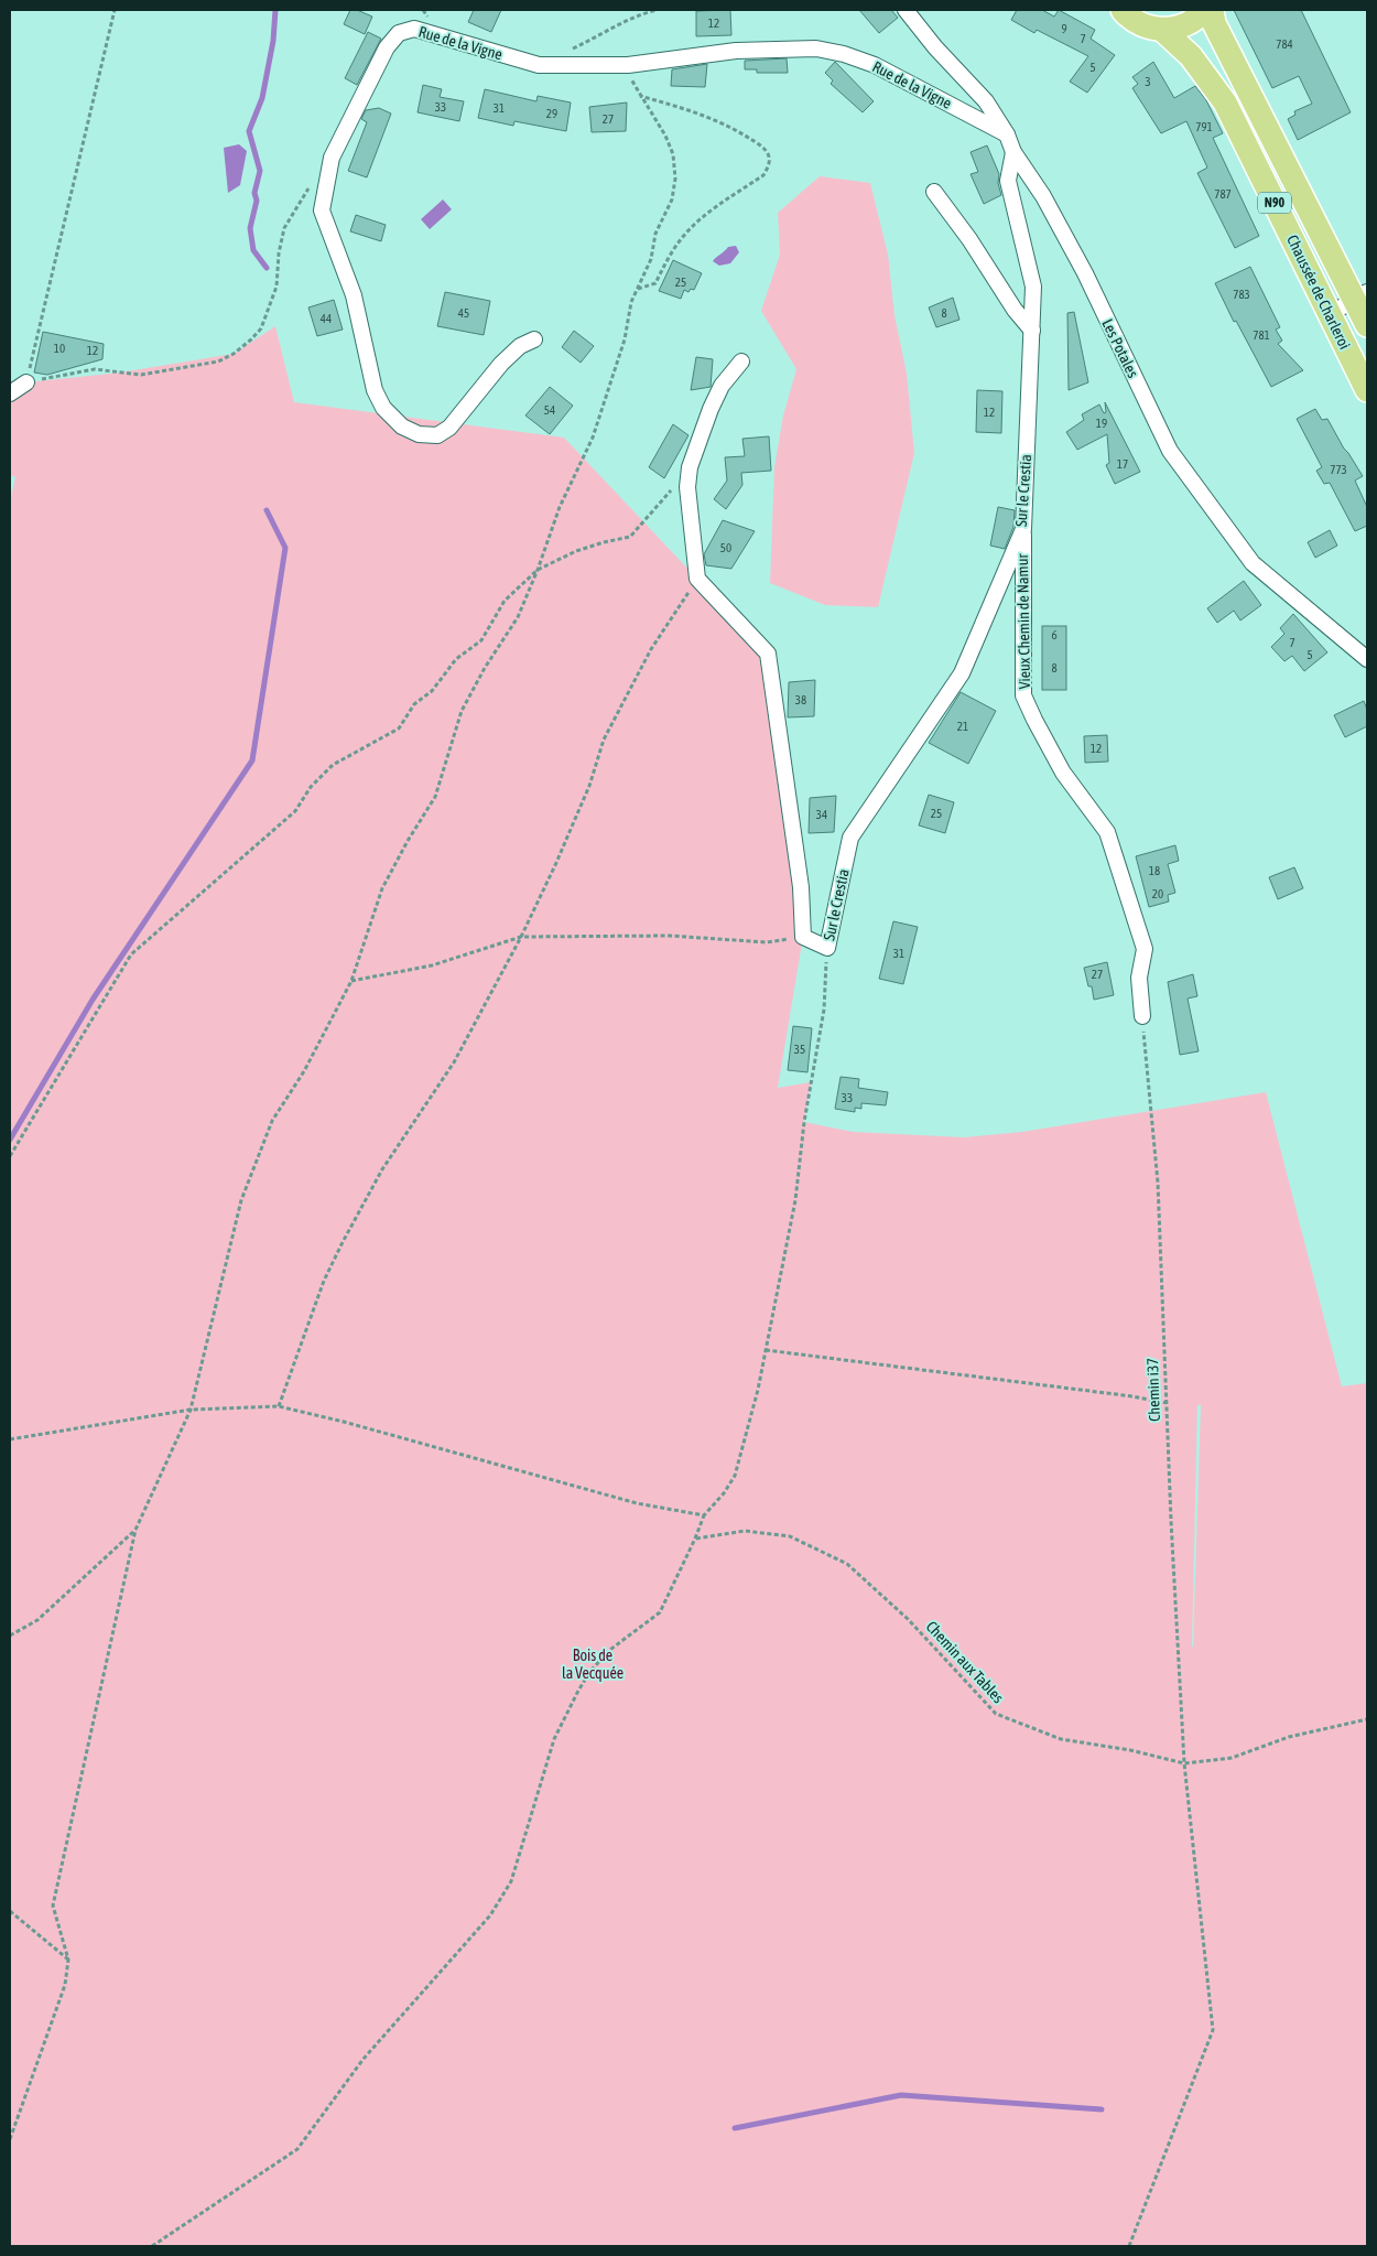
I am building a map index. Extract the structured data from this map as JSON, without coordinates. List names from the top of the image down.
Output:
{
  "streets": {
    "main road": ["N90", "Chaussée de Charleroi"],
    "street": [
      "Rue de la Vigne",
      "Les Potales",
      "Sur le Crestia",
      "Vieux Chemin de Namur"
    ],
    "path": ["Chemin i37", "Chemin aux Tables"]
  },
  "crossings": [
    ["Rue de la Vigne", "Les Potales"],
    ["N90", "Chaussée de Charleroi"],
    ["Les Potales", "Sur le Crestia"],
    ["Sur le Crestia", "Vieux Chemin de Namur"],
    ["Vieux Chemin de Namur", "Chemin i37"],
    ["Chemin i37", "Chemin aux Tables"]
  ],
  "parks": ["Bois de la Vecquée"],
  "house_numbers": [
    "12",
    "9",
    "7",
    "784",
    "5",
    "3",
    "33",
    "31",
    "29",
    "27",
    "791",
    "787",
    "25",
    "783",
    "45",
    "8",
    "44",
    "781",
    "10",
    "12",
    "54",
    "12",
    "19",
    "17",
    "773",
    "50",
    "6",
    "7",
    "5",
    "8",
    "38",
    "21",
    "12",
    "25",
    "34",
    "18",
    "20",
    "31",
    "27",
    "35",
    "33"
  ]
}
